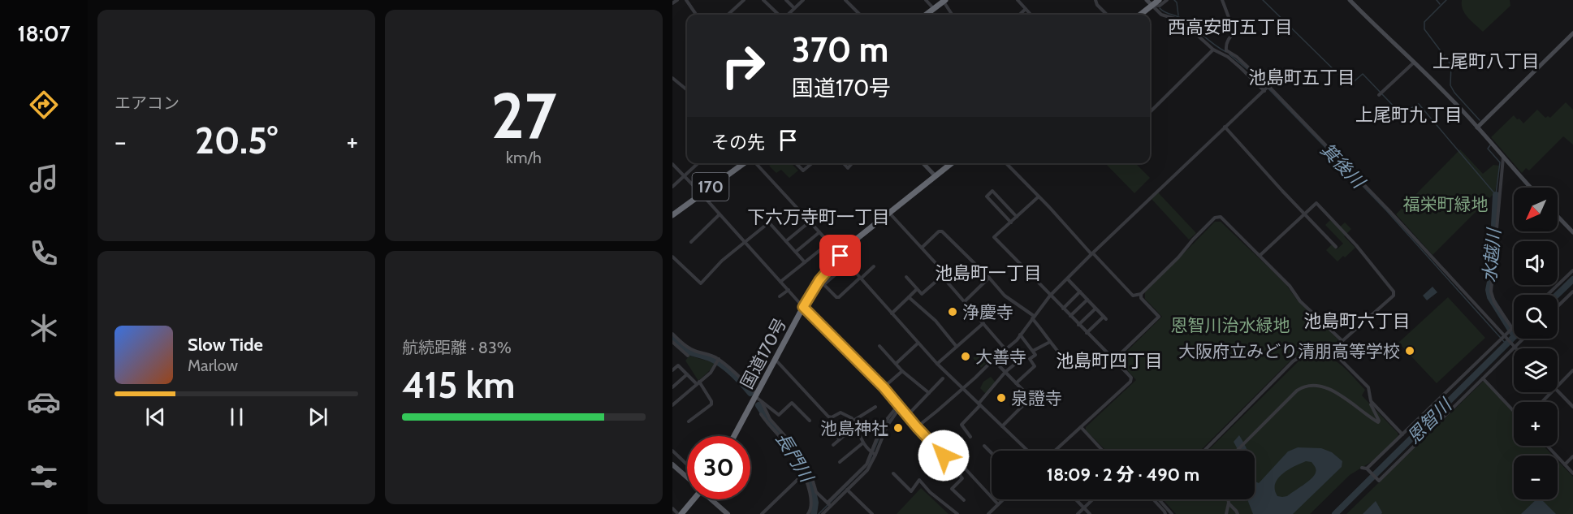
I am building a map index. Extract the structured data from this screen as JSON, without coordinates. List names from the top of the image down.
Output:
{
  "streets": {
    "highway": ["170", "国道170号"]
  },
  "districts": [
    "西高安町五丁目",
    "上尾町八丁目",
    "池島町五丁目",
    "上尾町九丁目",
    "下六万寺町一丁目",
    "池島町一丁目",
    "池島町六丁目",
    "池島町四丁目"
  ],
  "water": [
    "箕後川",
    "水越川",
    "恩智川",
    "長門川"
  ],
  "parks": ["福栄町緑地", "恩智川治水緑地"],
  "places": [
    "浄慶寺",
    "大阪府立みどり清朋高等学校",
    "大善寺",
    "泉證寺",
    "池島神社"
  ],
  "north": "bottom left",
  "page": {
    "tabs": "18:07",
    "tile": [
      "エアコン",
      ["27", "km/h"],
      ["航続距離 · 83%", "415 km"]
    ],
    "turn": ["370 m", "国道170号"],
    "then": "その先",
    "heat": ["−", "20.5°", "+"],
    "map_buttons": ["+", "−"],
    "song": ["Slow Tide", "Marlow"],
    "limit": "30",
    "trip": "18:09 · 2 分 · 490 m"
  }
}
